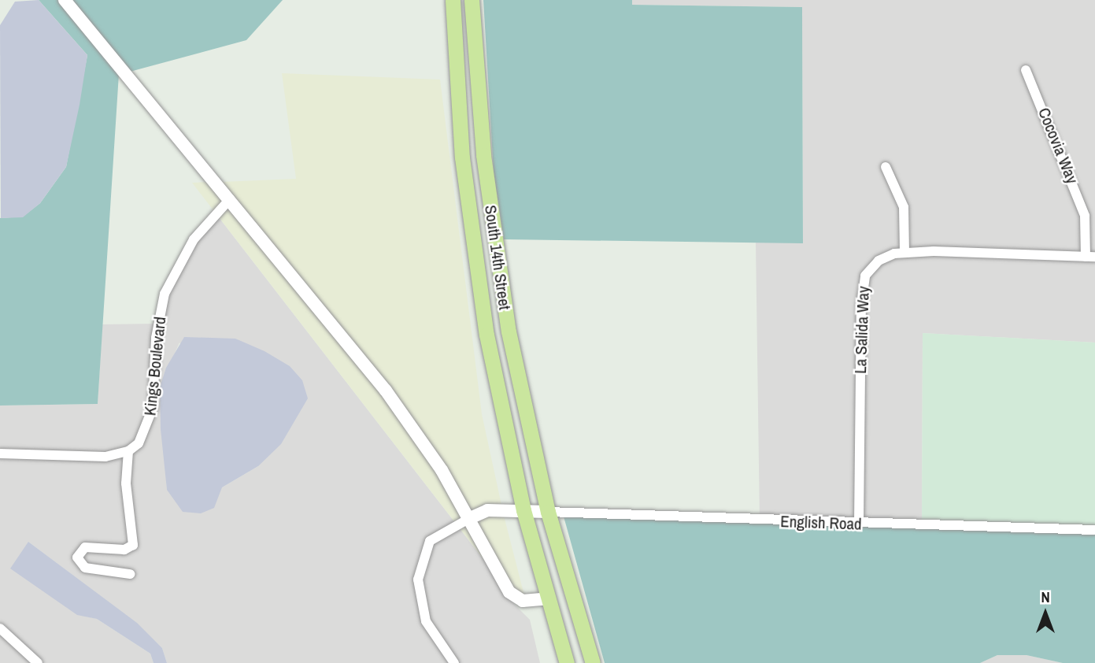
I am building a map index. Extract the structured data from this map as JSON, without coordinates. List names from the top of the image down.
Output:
{
  "streets": {
    "highway": ["South 14th Street"],
    "street": [
      "Cocovia Way",
      "La Salida Way",
      "Kings Boulevard",
      "English Road"
    ]
  },
  "crossings": [
    ["Cocovia Way", "La Salida Way"],
    ["South 14th Street", "English Road"],
    ["La Salida Way", "English Road"]
  ],
  "north": "top"
}
